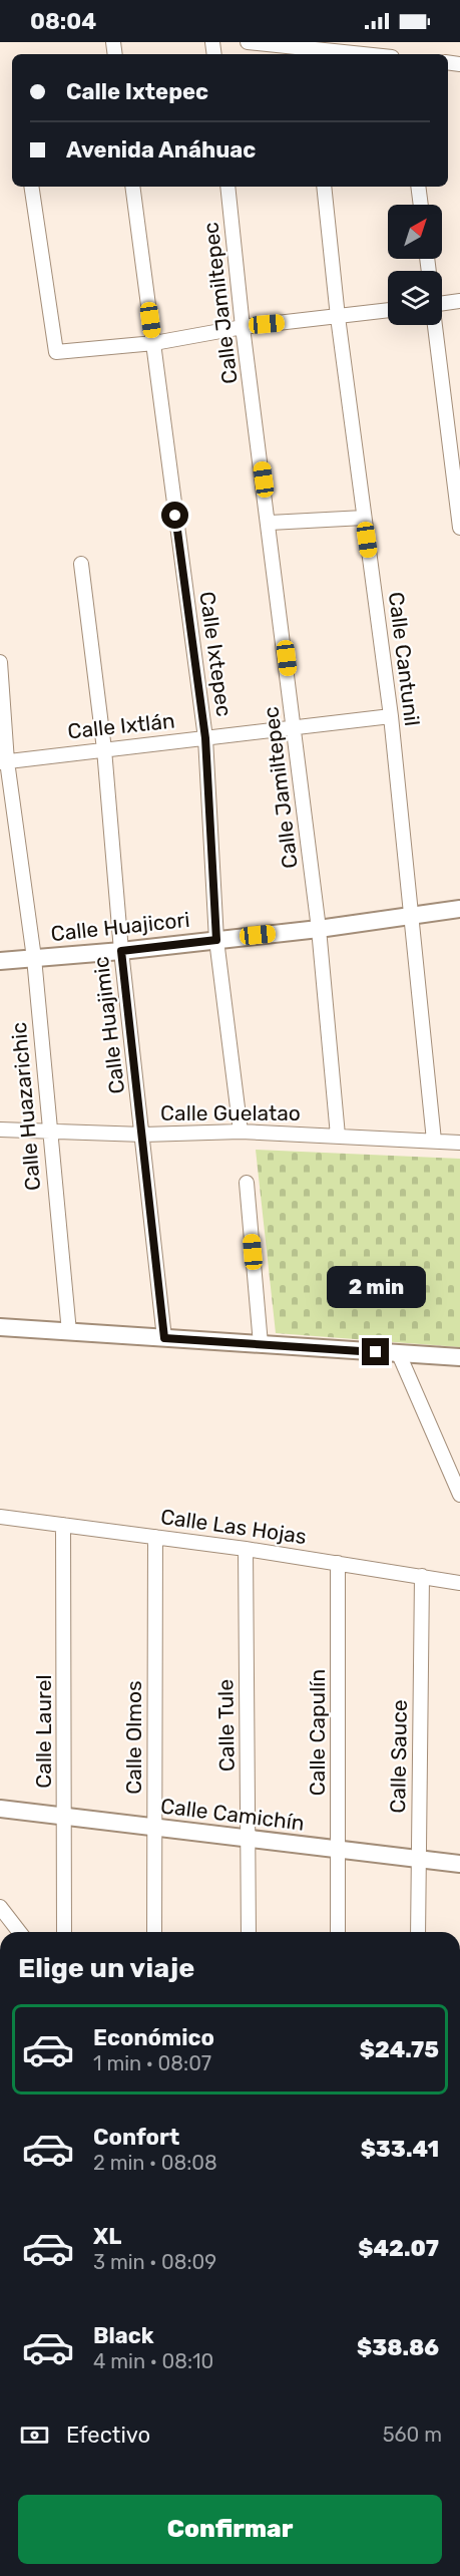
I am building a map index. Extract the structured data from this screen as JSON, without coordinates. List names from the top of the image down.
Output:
{
  "streets": {
    "street": [
      "Calle Jamiltepec",
      "Calle Ixtepec",
      "Calle Cantunil",
      "Calle Ixtlán",
      "Calle Huajicori",
      "Calle Huajimic",
      "Calle Huazarichic",
      "Calle Guelatao",
      "Calle Las Hojas",
      "Calle Tule",
      "Calle Laurel",
      "Calle Capulín",
      "Calle Olmos",
      "Calle Sauce",
      "Calle Camichín"
    ]
  },
  "crossings": [
    ["Calle Jamiltepec", "Calle Ixtlán"],
    ["Calle Jamiltepec", "Calle Huajicori"],
    ["Calle Jamiltepec", "Calle Guelatao"],
    ["Calle Ixtepec", "Calle Ixtlán"],
    ["Calle Ixtepec", "Calle Huajicori"],
    ["Calle Ixtepec", "Calle Guelatao"],
    ["Calle Cantunil", "Calle Ixtlán"],
    ["Calle Cantunil", "Calle Huajicori"],
    ["Calle Cantunil", "Calle Guelatao"],
    ["Calle Ixtlán", "Calle Huajimic"],
    ["Calle Ixtlán", "Calle Huazarichic"],
    ["Calle Huajicori", "Calle Huajimic"],
    ["Calle Huajicori", "Calle Huazarichic"],
    ["Calle Huajimic", "Calle Guelatao"],
    ["Calle Huazarichic", "Calle Guelatao"],
    ["Calle Las Hojas", "Calle Tule"],
    ["Calle Las Hojas", "Calle Laurel"],
    ["Calle Las Hojas", "Calle Capulín"],
    ["Calle Las Hojas", "Calle Olmos"],
    ["Calle Las Hojas", "Calle Sauce"],
    ["Calle Tule", "Calle Camichín"],
    ["Calle Laurel", "Calle Camichín"],
    ["Calle Capulín", "Calle Camichín"],
    ["Calle Olmos", "Calle Camichín"],
    ["Calle Sauce", "Calle Camichín"]
  ],
  "north": "top right",
  "page": {
    "status": "08:04",
    "banner": ["Calle Ixtepec", "Avenida Anáhuac"],
    "bubble": "2 min",
    "heading": "Elige un viaje",
    "list": [
      {
        "name": "Económico",
        "note": "1 min · 08:07",
        "value": "$24.75"
      },
      {
        "name": "Confort",
        "note": "2 min · 08:08",
        "value": "$33.41"
      },
      {
        "name": "XL",
        "note": "3 min · 08:09",
        "value": "$42.07"
      },
      {
        "name": "Black",
        "note": "4 min · 08:10",
        "value": "$38.86"
      }
    ],
    "pay": ["Efectivo", "560 m"],
    "buttons": "Confirmar"
  }
}
